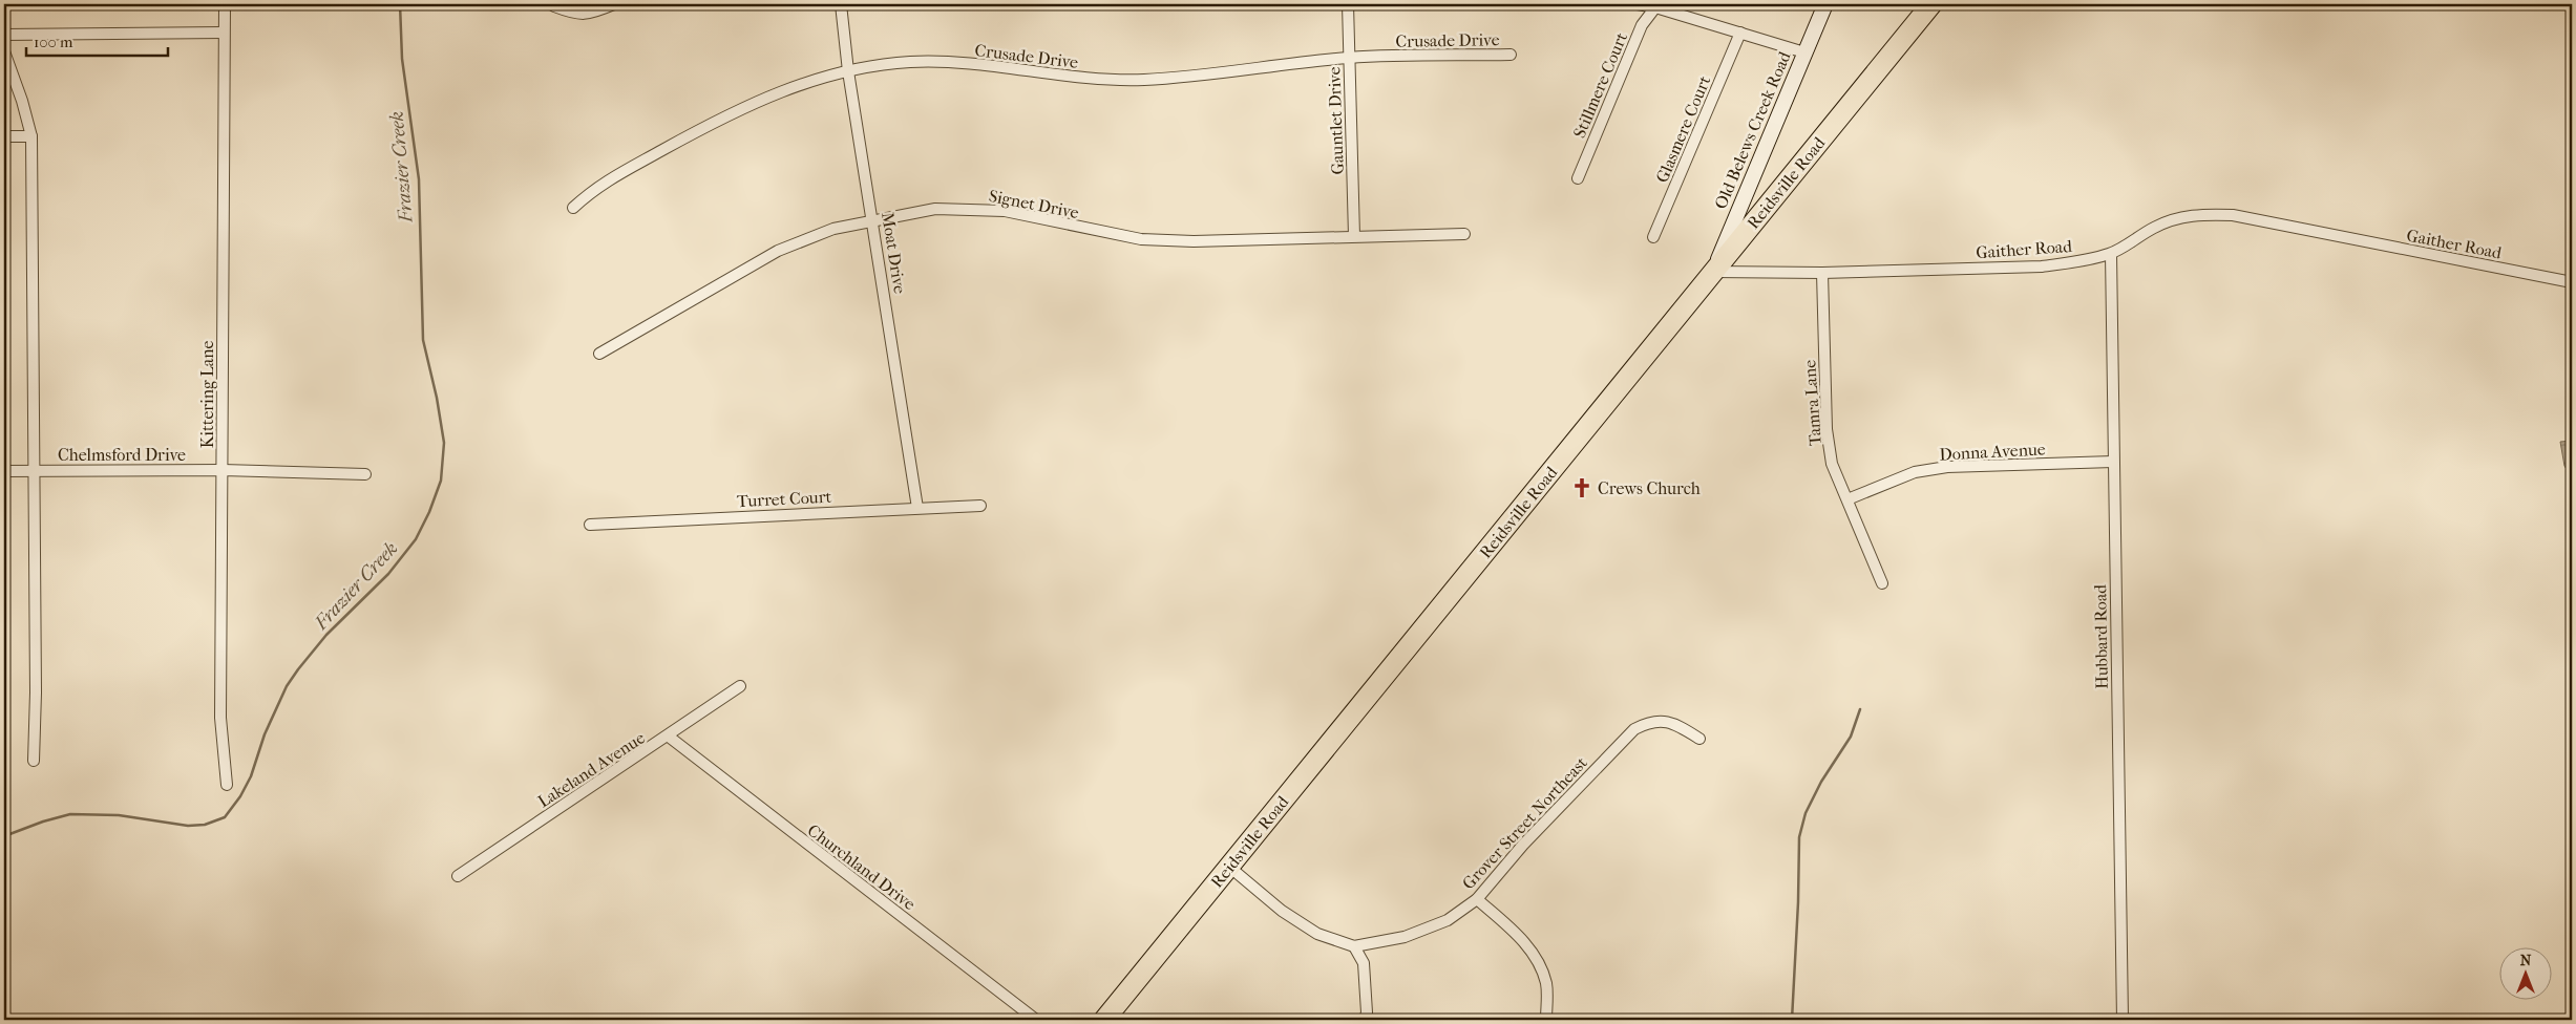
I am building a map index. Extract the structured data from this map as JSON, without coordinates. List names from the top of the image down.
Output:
{
  "streets": {
    "highway": ["Reidsville Road"],
    "street": [
      "Crusade Drive",
      "Stillmere Court",
      "Gauntlet Drive",
      "Glasmere Court",
      "Old Belews Creek Road",
      "Signet Drive",
      "Gaither Road",
      "Moat Drive",
      "Kittering Lane",
      "Tamra Lane",
      "Donna Avenue",
      "Chelmsford Drive",
      "Turret Court",
      "Hubbard Road",
      "Lakeland Avenue",
      "Grover Street Northeast",
      "Churchland Drive"
    ]
  },
  "crossings": [
    ["Crusade Drive", "Gauntlet Drive"],
    ["Crusade Drive", "Moat Drive"],
    ["Gauntlet Drive", "Signet Drive"],
    ["Old Belews Creek Road", "Reidsville Road"],
    ["Old Belews Creek Road", "Gaither Road"],
    ["Reidsville Road", "Gaither Road"],
    ["Signet Drive", "Moat Drive"],
    ["Gaither Road", "Tamra Lane"],
    ["Gaither Road", "Hubbard Road"],
    ["Moat Drive", "Turret Court"],
    ["Kittering Lane", "Chelmsford Drive"],
    ["Tamra Lane", "Donna Avenue"],
    ["Donna Avenue", "Hubbard Road"],
    ["Lakeland Avenue", "Churchland Drive"]
  ],
  "water": ["Frazier Creek"],
  "places": {
    "church": ["Crews Church"]
  },
  "scale_bar": "100 m",
  "north": "top"
}
